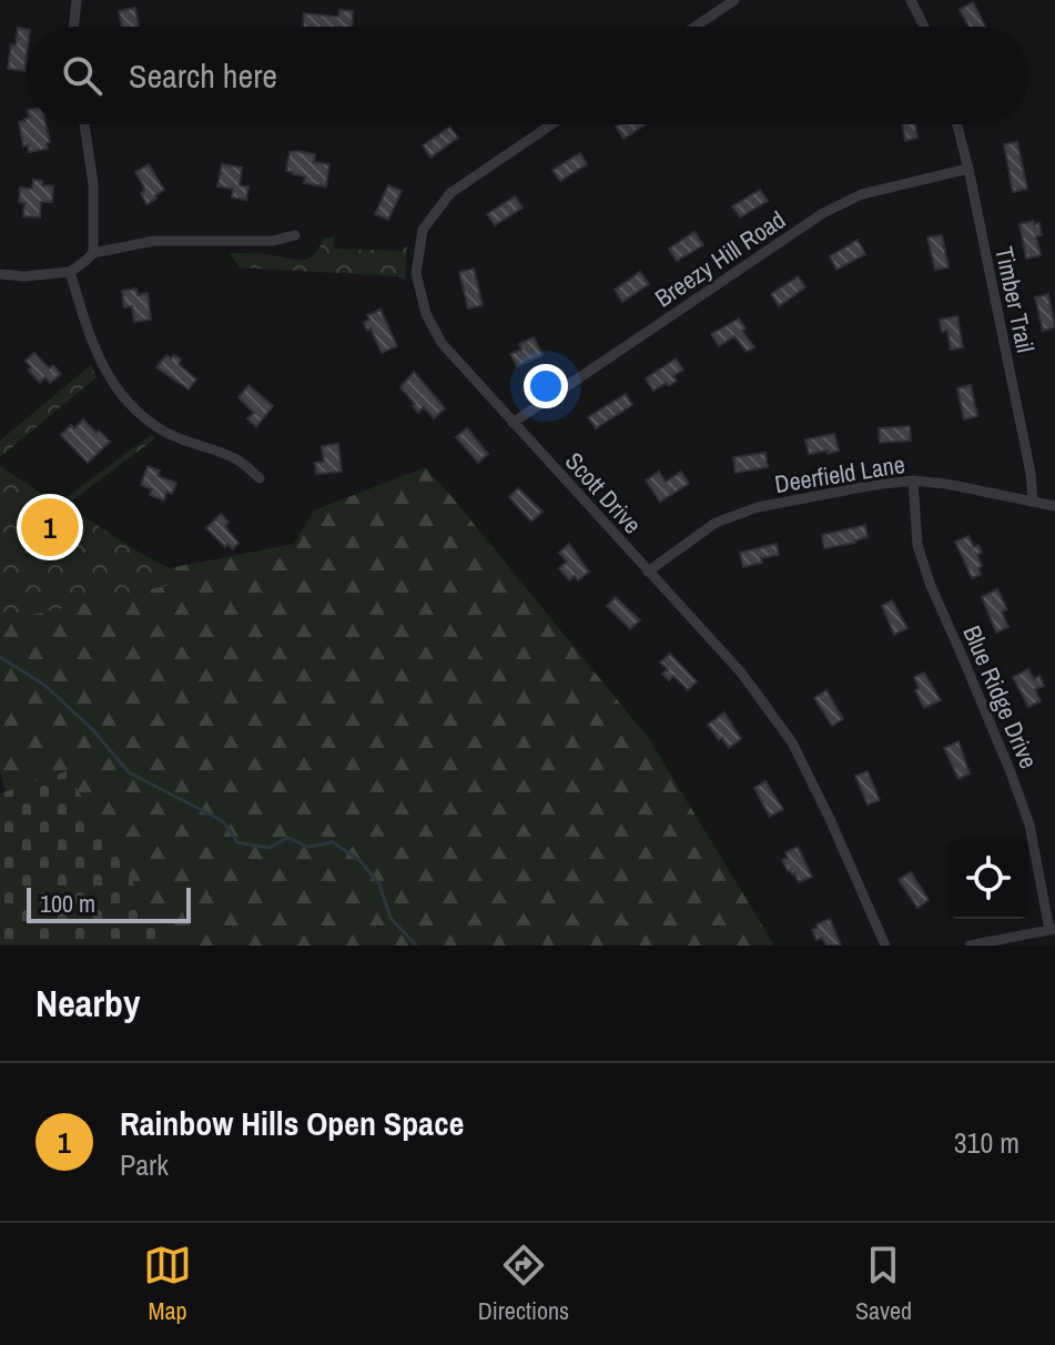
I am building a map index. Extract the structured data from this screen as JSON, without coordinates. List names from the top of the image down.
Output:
{
  "streets": {
    "street": [
      "Breezy Hill Road",
      "Timber Trail",
      "Deerfield Lane",
      "Scott Drive",
      "Blue Ridge Drive"
    ]
  },
  "crossings": [
    ["Breezy Hill Road", "Timber Trail"],
    ["Breezy Hill Road", "Scott Drive"],
    ["Timber Trail", "Deerfield Lane"],
    ["Deerfield Lane", "Scott Drive"],
    ["Deerfield Lane", "Blue Ridge Drive"]
  ],
  "scale_bar": "100 m",
  "page": {
    "search": "Search here",
    "pins": "1",
    "scale": "100 m",
    "heading": "Nearby",
    "list": [
      {
        "mark": "1",
        "name": "Rainbow Hills Open Space",
        "note": "Park",
        "value": "310 m"
      }
    ],
    "nav": ["Map", "Directions", "Saved"]
  }
}
